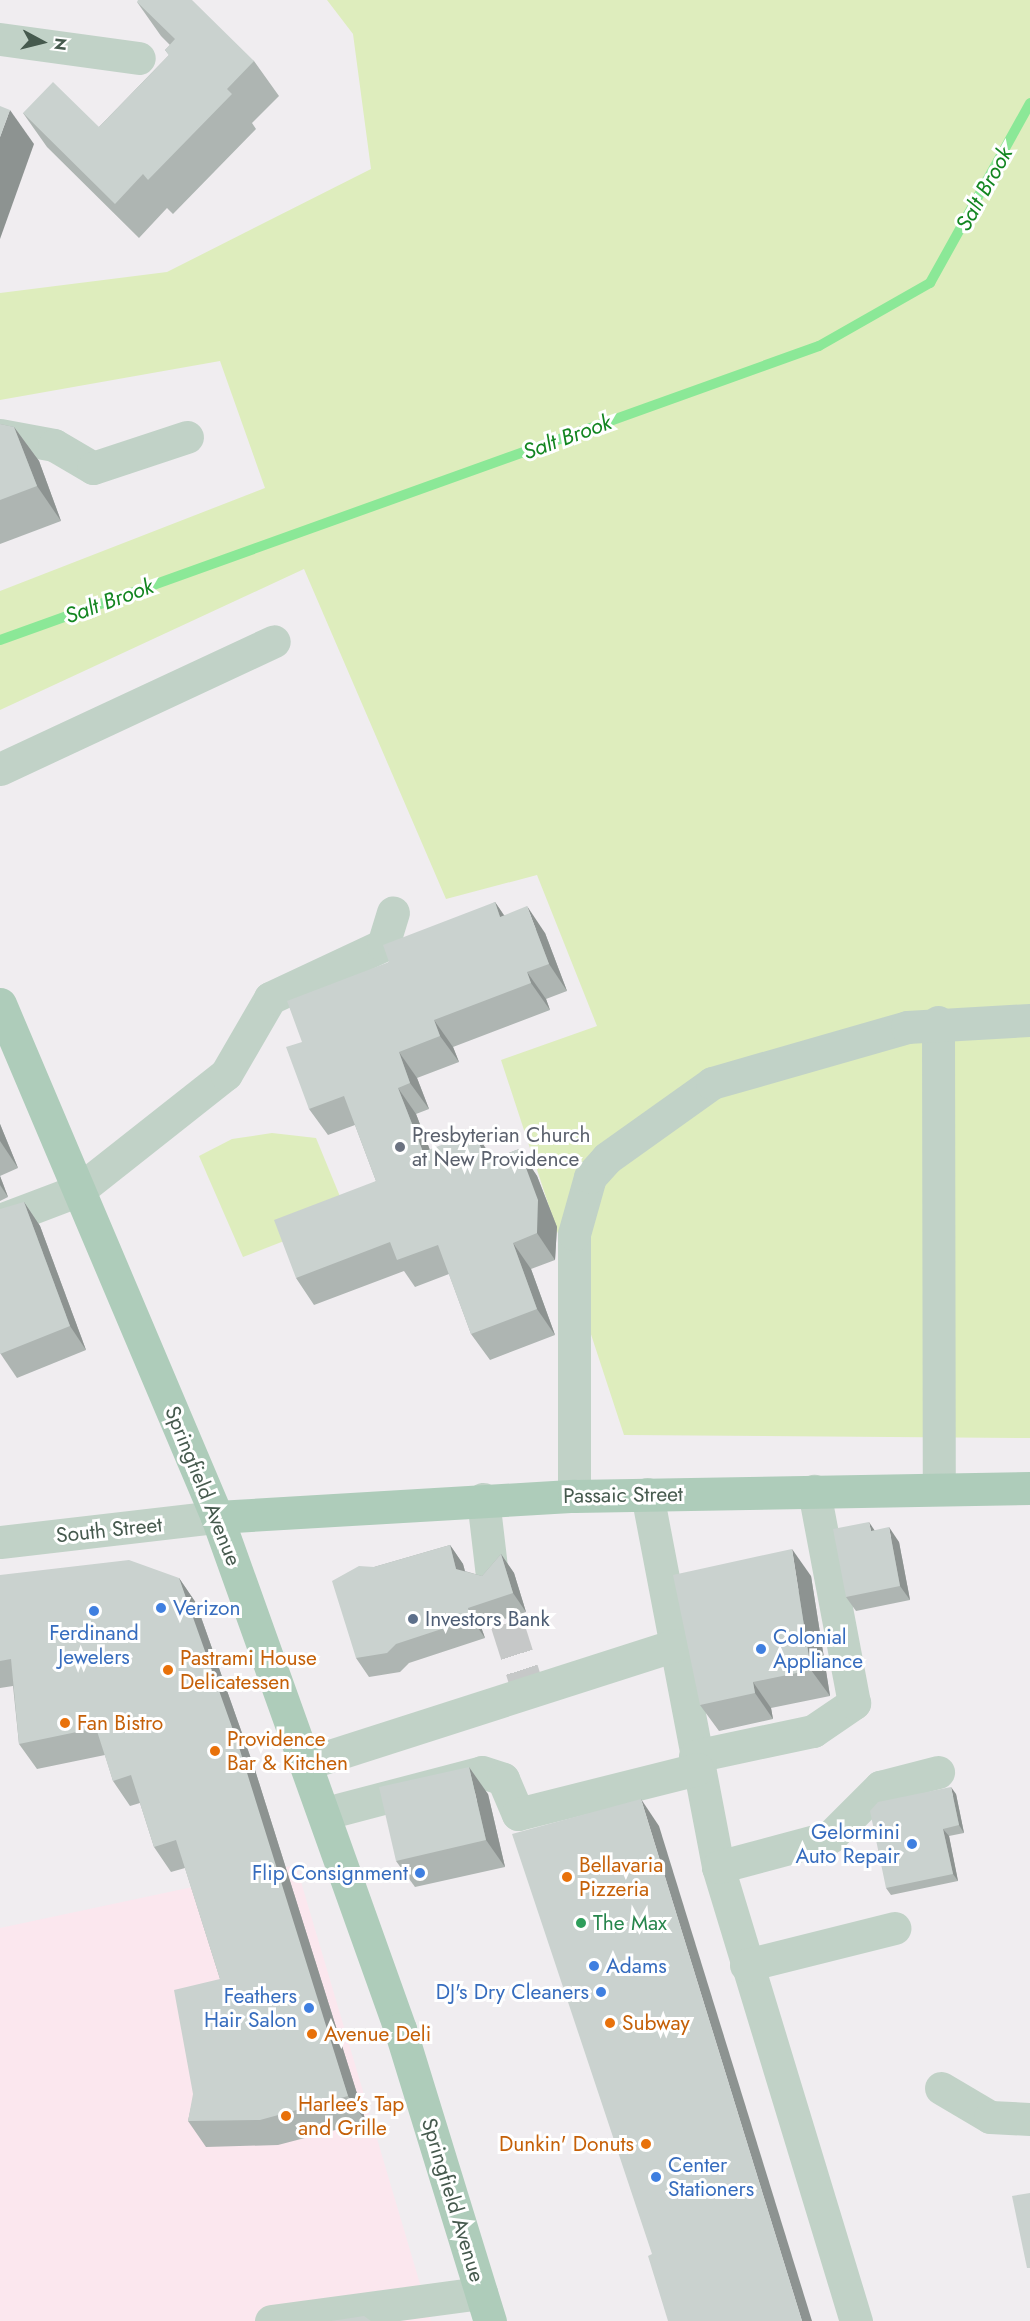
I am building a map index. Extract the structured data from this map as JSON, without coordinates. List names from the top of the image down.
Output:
{
  "streets": {
    "main road": ["Springfield Avenue", "Passaic Street"],
    "street": ["South Street"]
  },
  "crossings": [
    ["Springfield Avenue", "Passaic Street"],
    ["Springfield Avenue", "South Street"],
    ["Passaic Street", "South Street"]
  ],
  "water": ["Salt Brook"],
  "places": [
    "Presbyterian Church at New Providence",
    "Verizon",
    "Ferdinand Jewelers",
    "Investors Bank",
    "Colonial Appliance",
    "Pastrami House Delicatessen",
    "Fan Bistro",
    "Providence Bar & Kitchen",
    "Gelormini Auto Repair",
    "Flip Consignment",
    "Bellavaria Pizzeria",
    "The Max",
    "Adams",
    "DJ's Dry Cleaners",
    "Feathers Hair Salon",
    "Subway",
    "Avenue Deli",
    "Harlee’s Tap and Grille",
    "Dunkin' Donuts",
    "Center Stationers"
  ],
  "north": "right"
}
